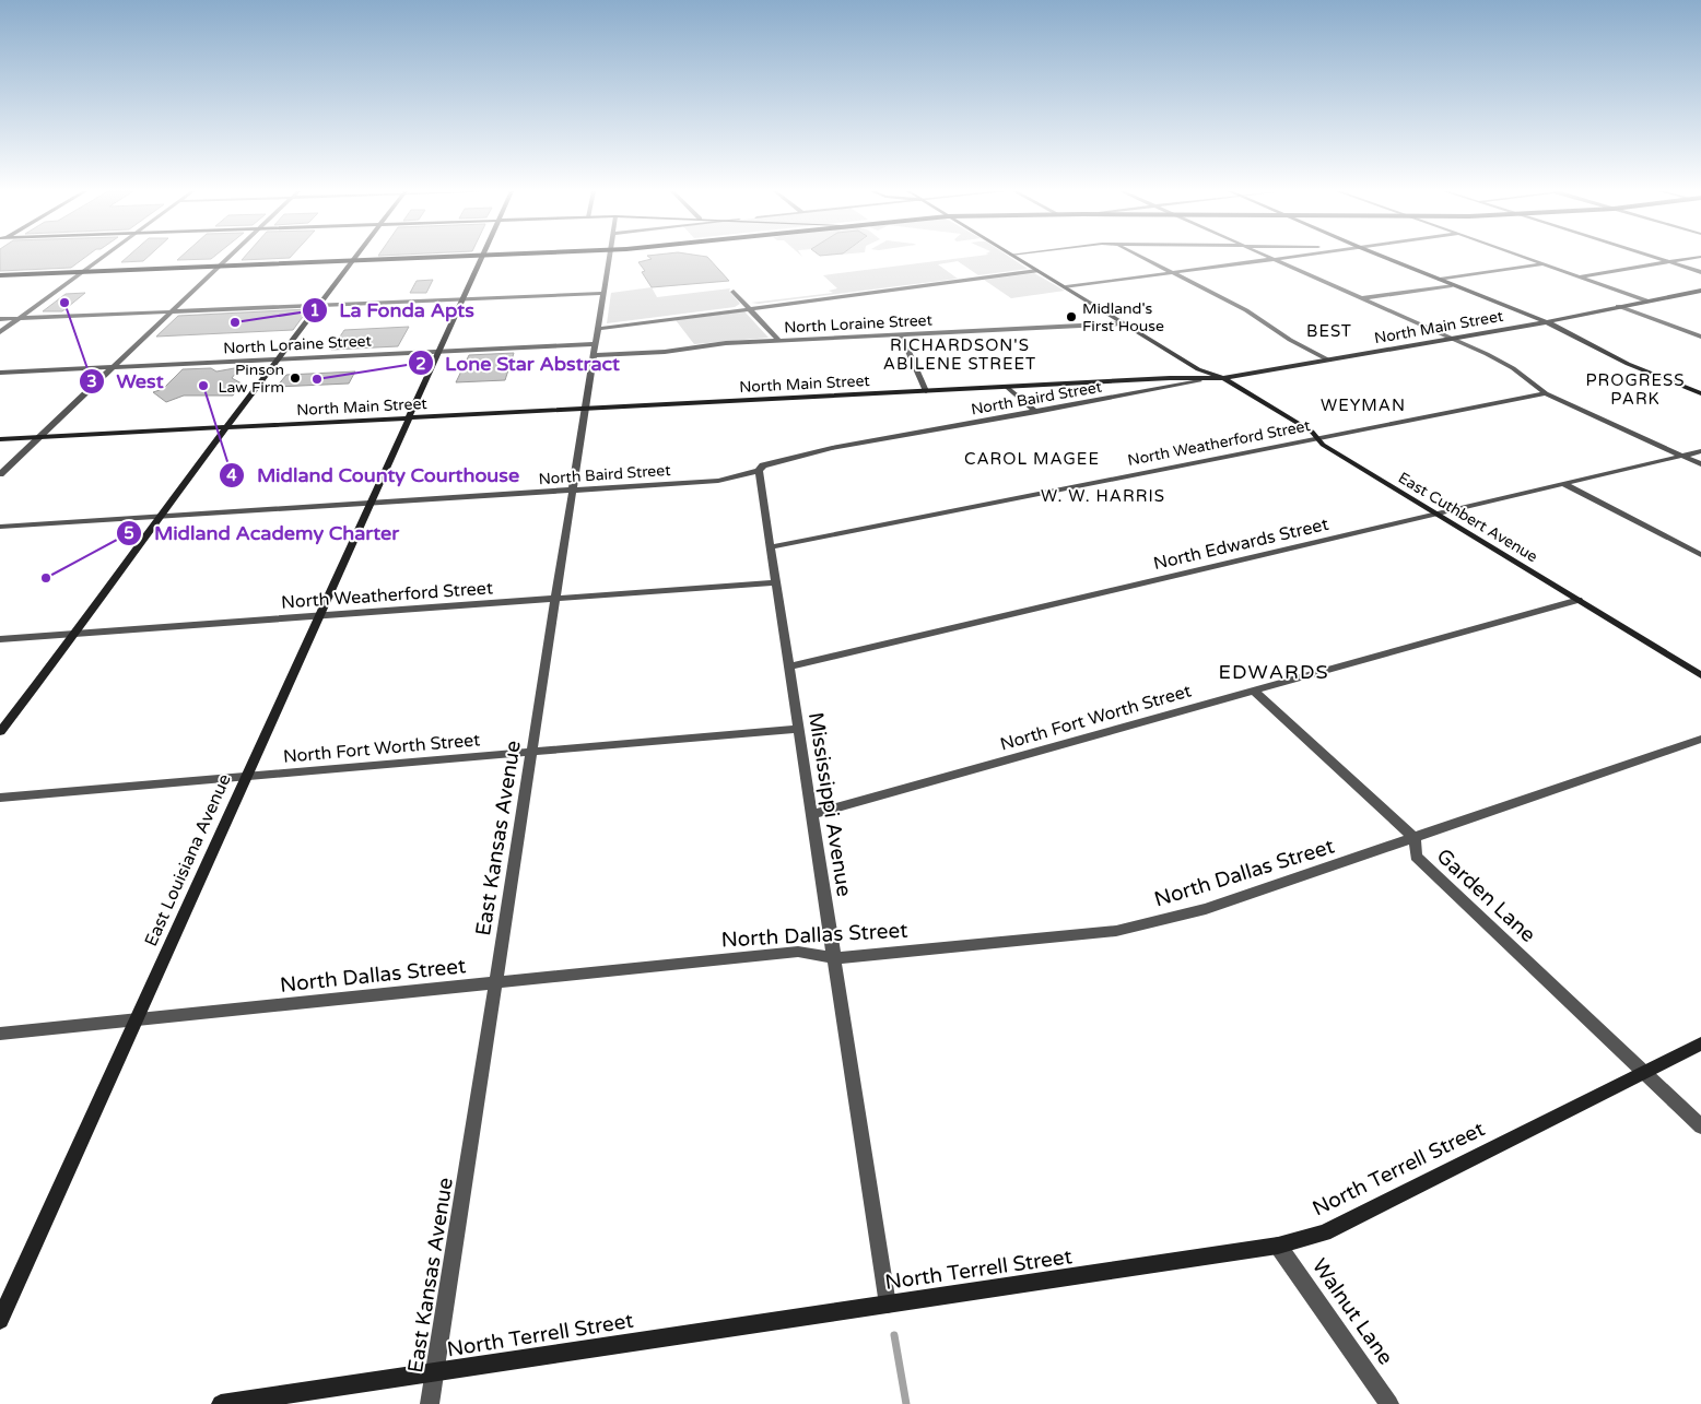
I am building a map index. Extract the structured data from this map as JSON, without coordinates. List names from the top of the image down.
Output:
{
  "streets": {
    "street": [
      "North Loraine Street",
      "North Main Street",
      "North Baird Street",
      "North Weatherford Street",
      "East Cuthbert Avenue",
      "North Edwards Street",
      "North Fort Worth Street",
      "Mississippi Avenue",
      "East Kansas Avenue",
      "East Louisiana Avenue",
      "North Dallas Street",
      "Garden Lane",
      "North Terrell Street",
      "Walnut Lane"
    ]
  },
  "crossings": [
    ["North Loraine Street", "East Cuthbert Avenue"],
    ["North Loraine Street", "East Kansas Avenue"],
    ["North Loraine Street", "East Louisiana Avenue"],
    ["North Main Street", "East Cuthbert Avenue"],
    ["North Main Street", "East Kansas Avenue"],
    ["North Main Street", "East Louisiana Avenue"],
    ["North Baird Street", "Mississippi Avenue"],
    ["North Baird Street", "East Kansas Avenue"],
    ["North Baird Street", "East Louisiana Avenue"],
    ["North Weatherford Street", "East Cuthbert Avenue"],
    ["North Weatherford Street", "Mississippi Avenue"],
    ["North Weatherford Street", "East Kansas Avenue"],
    ["North Weatherford Street", "East Louisiana Avenue"],
    ["East Cuthbert Avenue", "North Edwards Street"],
    ["East Cuthbert Avenue", "North Fort Worth Street"],
    ["North Edwards Street", "Mississippi Avenue"],
    ["North Fort Worth Street", "Mississippi Avenue"],
    ["North Fort Worth Street", "East Kansas Avenue"],
    ["North Fort Worth Street", "East Louisiana Avenue"],
    ["Mississippi Avenue", "North Dallas Street"],
    ["Mississippi Avenue", "North Terrell Street"],
    ["East Kansas Avenue", "North Dallas Street"],
    ["East Kansas Avenue", "North Terrell Street"],
    ["East Louisiana Avenue", "North Dallas Street"],
    ["North Dallas Street", "Garden Lane"],
    ["Garden Lane", "North Terrell Street"],
    ["North Terrell Street", "Walnut Lane"]
  ],
  "districts": [
    "BEST",
    "RICHARDSON'S ABILENE STREET",
    "PROGRESS PARK",
    "WEYMAN",
    "CAROL MAGEE",
    "W. W. HARRIS",
    "EDWARDS"
  ],
  "places": [
    "West",
    "Midland's First House",
    "La Fonda Apts",
    "Pinson Law Firm",
    "Lone Star Abstract",
    "Midland County Courthouse",
    "Midland Academy Charter"
  ]
}
